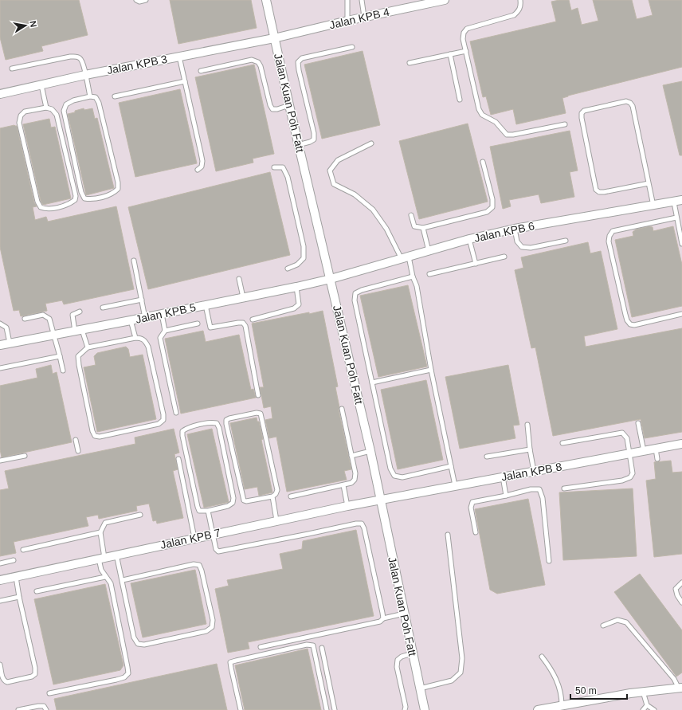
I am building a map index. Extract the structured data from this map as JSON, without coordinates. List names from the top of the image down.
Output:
{
  "streets": {
    "street": [
      "Jalan KPB 4",
      "Jalan KPB 3",
      "Jalan Kuan Poh Fatt",
      "Jalan KPB 6",
      "Jalan KPB 5",
      "Jalan KPB 8",
      "Jalan KPB 7"
    ]
  },
  "crossings": [
    ["Jalan KPB 4", "Jalan KPB 3"],
    ["Jalan KPB 4", "Jalan Kuan Poh Fatt"],
    ["Jalan KPB 3", "Jalan Kuan Poh Fatt"],
    ["Jalan Kuan Poh Fatt", "Jalan KPB 6"],
    ["Jalan Kuan Poh Fatt", "Jalan KPB 5"],
    ["Jalan Kuan Poh Fatt", "Jalan KPB 8"],
    ["Jalan Kuan Poh Fatt", "Jalan KPB 7"],
    ["Jalan KPB 6", "Jalan KPB 5"],
    ["Jalan KPB 8", "Jalan KPB 7"]
  ],
  "scale_bar": "50 m",
  "north": "right"
}
